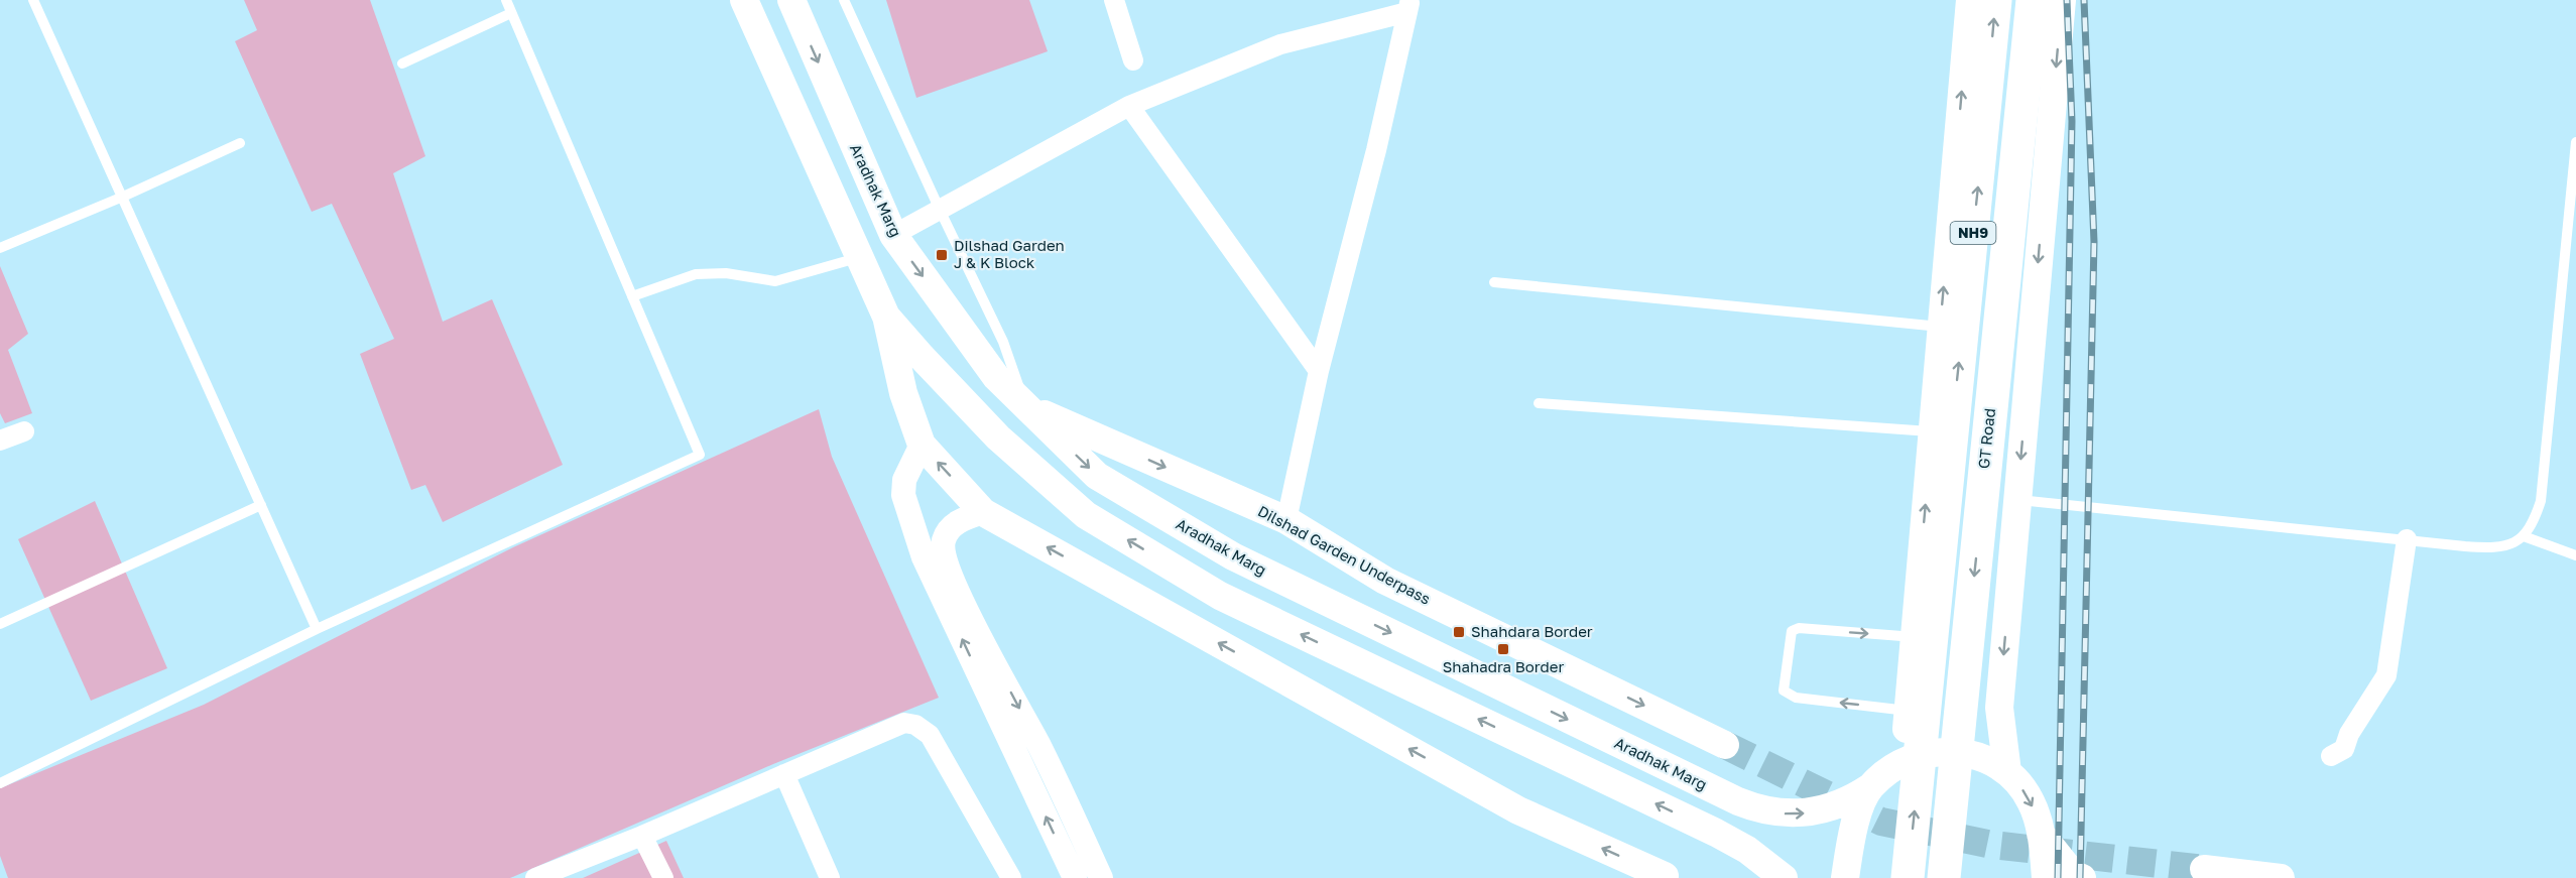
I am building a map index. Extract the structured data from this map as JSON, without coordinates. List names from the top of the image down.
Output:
{
  "streets": {
    "highway": ["NH9", "GT Road"],
    "main road": ["Aradhak Marg", "Dilshad Garden Underpass"]
  },
  "crossings": [
    ["Aradhak Marg", "Dilshad Garden Underpass"]
  ],
  "places": {
    "transit": ["Dilshad Garden J & K Block", "Shahdara Border", "Shahadra Border"]
  }
}
